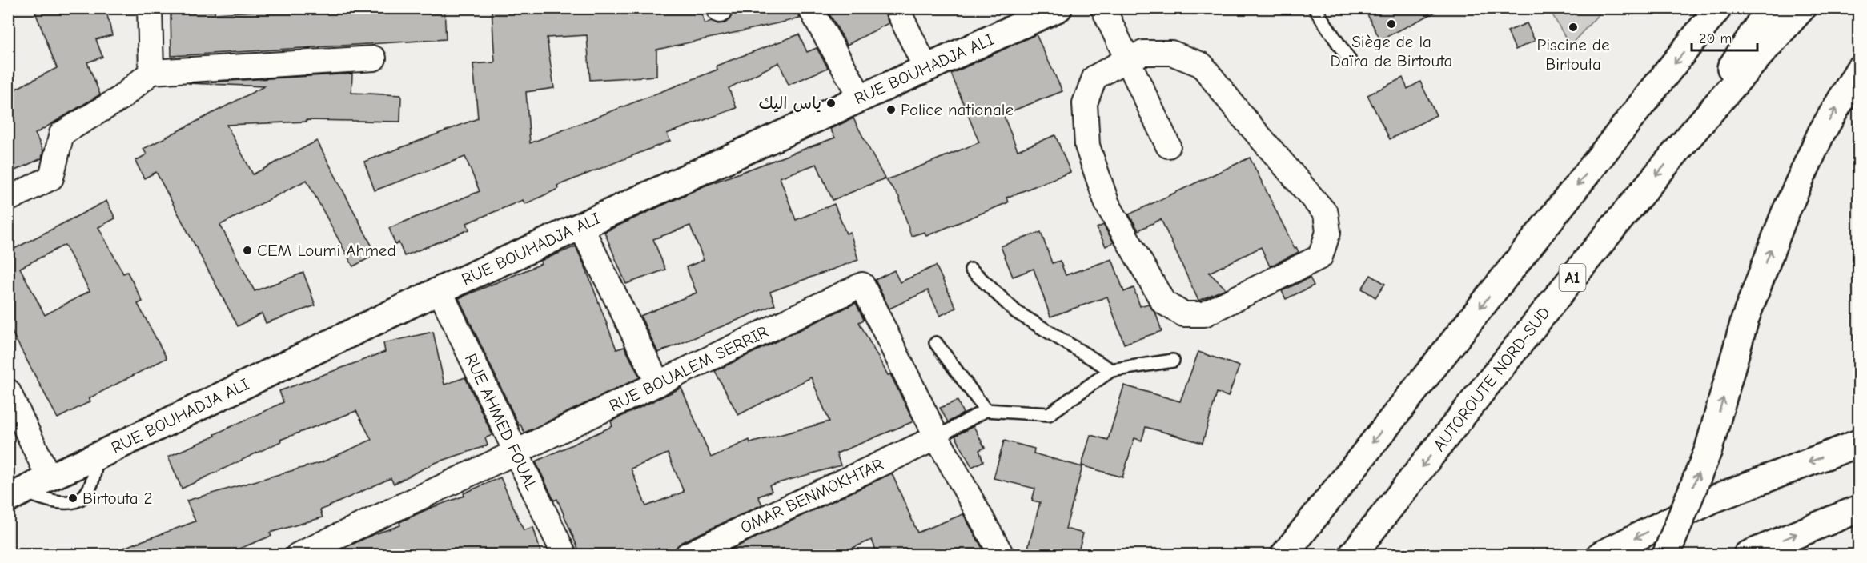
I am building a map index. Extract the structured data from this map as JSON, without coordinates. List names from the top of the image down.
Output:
{
  "streets": {
    "main road": ["RUE BOUHADJA ALI", "A1", "AUTOROUTE NORD-SUD"],
    "street": ["RUE BOUALEM SERRIR", "RUE AHMED FOUAL", "OMAR BENMOKHTAR"]
  },
  "crossings": [
    ["RUE BOUHADJA ALI", "RUE AHMED FOUAL"],
    ["RUE BOUALEM SERRIR", "RUE AHMED FOUAL"],
    ["RUE BOUALEM SERRIR", "OMAR BENMOKHTAR"]
  ],
  "places": [
    "Siège de la Daïra de Birtouta",
    "Piscine de Birtouta",
    "ياس اليك",
    "Police nationale",
    "CEM Loumi Ahmed",
    "Birtouta 2"
  ],
  "scale_bar": "20 m"
}
